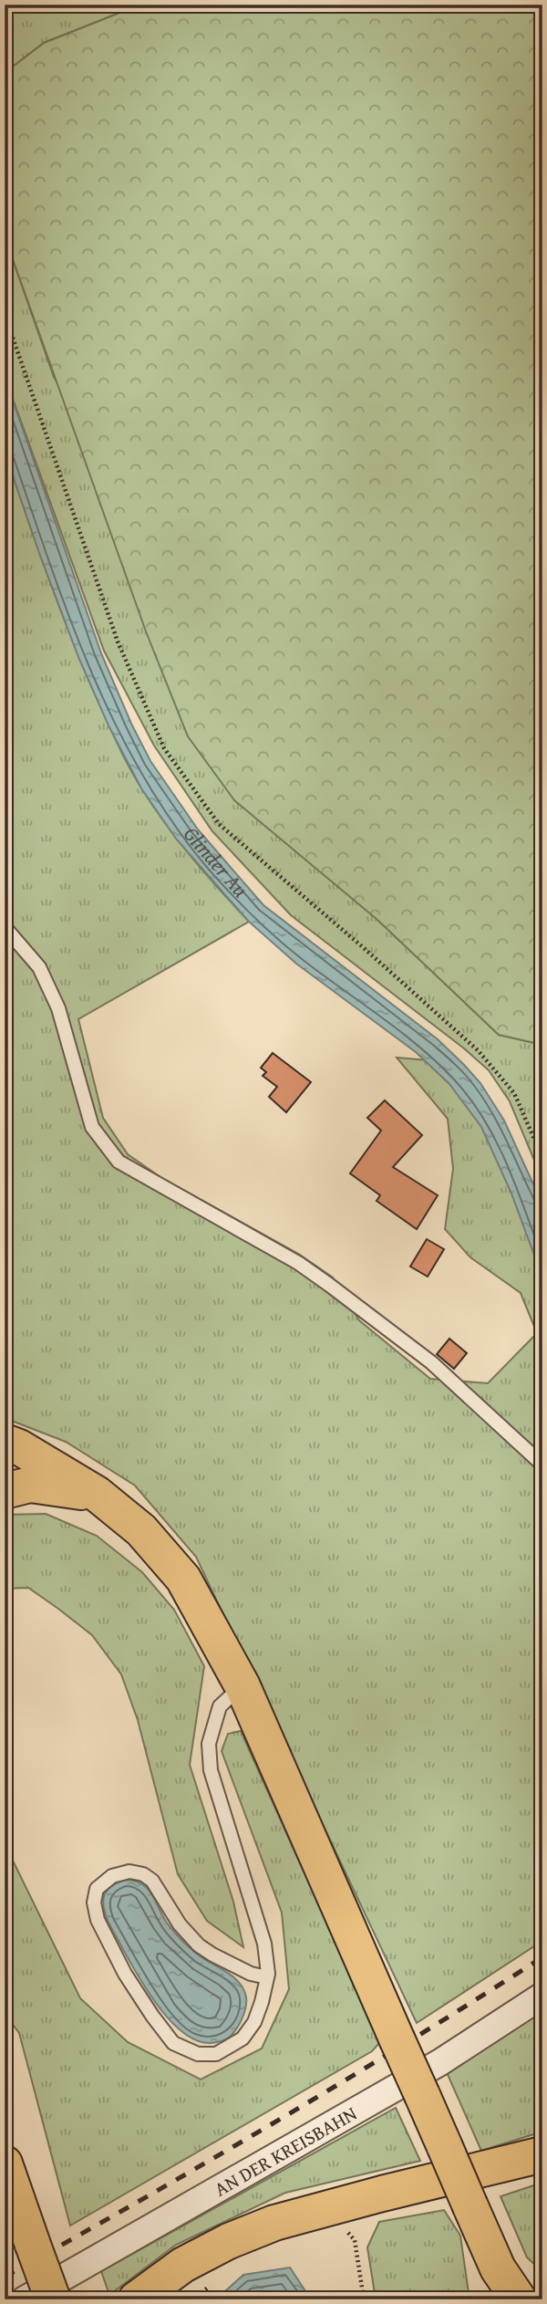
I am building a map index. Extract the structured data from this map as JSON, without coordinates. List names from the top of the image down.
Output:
{
  "streets": {
    "street": ["AN DER KREISBAHN"]
  },
  "water": ["Glinder Au"]
}
